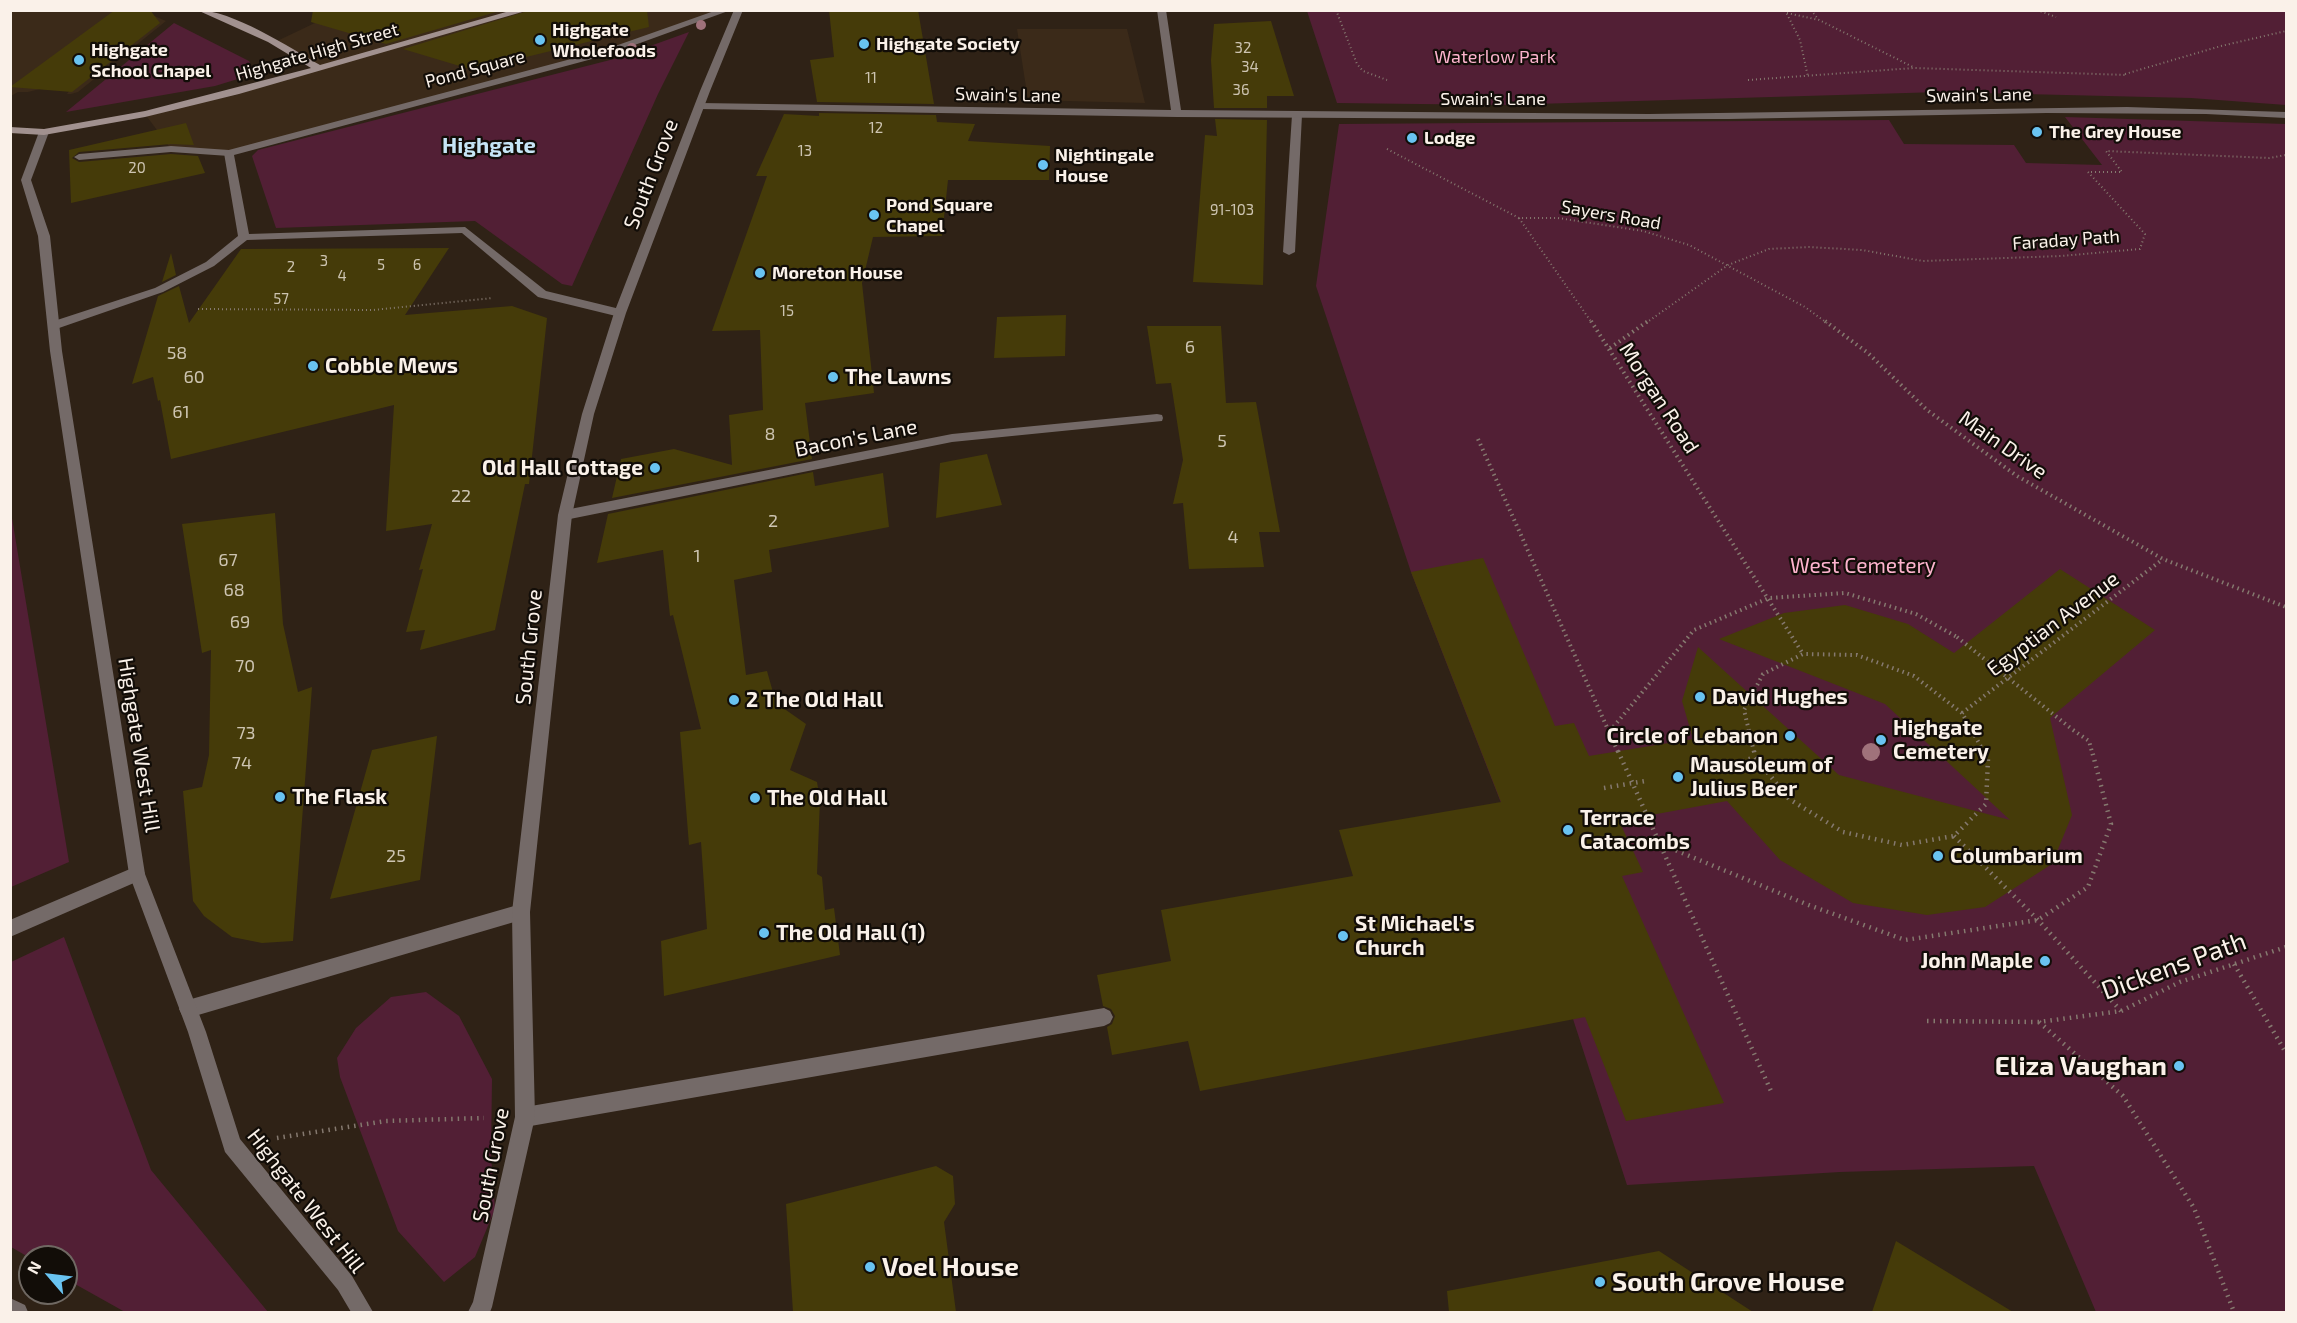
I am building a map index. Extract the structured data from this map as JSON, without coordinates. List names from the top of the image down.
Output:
{
  "streets": {
    "main road": ["Highgate High Street"],
    "street": [
      "Pond Square",
      "Swain's Lane",
      "South Grove",
      "Bacon's Lane",
      "Highgate West Hill"
    ],
    "path": [
      "Sayers Road",
      "Faraday Path",
      "Morgan Road",
      "Main Drive",
      "Egyptian Avenue",
      "Dickens Path"
    ]
  },
  "crossings": [
    ["Highgate High Street", "Highgate West Hill"],
    ["Swain's Lane", "South Grove"],
    ["South Grove", "Bacon's Lane"],
    ["Sayers Road", "Faraday Path"],
    ["Sayers Road", "Morgan Road"],
    ["Sayers Road", "Main Drive"],
    ["Faraday Path", "Main Drive"],
    ["Main Drive", "Egyptian Avenue"]
  ],
  "districts": ["Highgate"],
  "parks": ["Waterlow Park", "West Cemetery"],
  "places": [
    "Highgate Wholefoods",
    "Highgate Society",
    "Highgate School Chapel",
    "The Grey House",
    "Lodge",
    "Nightingale House",
    "Pond Square Chapel",
    "Moreton House",
    "Cobble Mews",
    "The Lawns",
    "Old Hall Cottage",
    "David Hughes",
    "2 The Old Hall",
    "Circle of Lebanon",
    "Highgate Cemetery",
    "Mausoleum of Julius Beer",
    "The Flask",
    "The Old Hall",
    "Terrace Catacombs",
    "Columbarium",
    "The Old Hall (1)",
    "St Michael's Church",
    "John Maple",
    "Eliza Vaughan",
    "Voel House",
    "South Grove House"
  ],
  "house_numbers": [
    "32",
    "34",
    "11",
    "36",
    "12",
    "13",
    "20",
    "91-103",
    "3",
    "5",
    "6",
    "2",
    "4",
    "57",
    "15",
    "6",
    "58",
    "60",
    "61",
    "8",
    "5",
    "22",
    "2",
    "4",
    "1",
    "67",
    "68",
    "69",
    "70",
    "73",
    "74",
    "25"
  ],
  "north": "top left"
}
